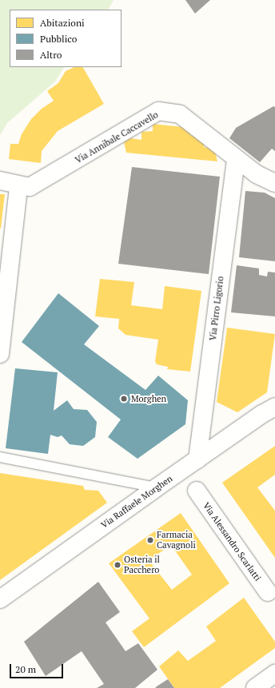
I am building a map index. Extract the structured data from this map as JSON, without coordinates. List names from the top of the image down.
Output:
{
  "streets": {
    "street": [
      "Via Annibale Caccavello",
      "Via Pirro Ligorio",
      "Via Raffaele Morghen",
      "Via Alessandro Scarlatti"
    ]
  },
  "crossings": [
    ["Via Annibale Caccavello", "Via Pirro Ligorio"],
    ["Via Pirro Ligorio", "Via Raffaele Morghen"]
  ],
  "places": ["Morghen", "Farmacia Cavagnoli", "Osteria il Pacchero"],
  "legend": ["Abitazioni", "Pubblico", "Altro"],
  "scale_bar": "20 m"
}
